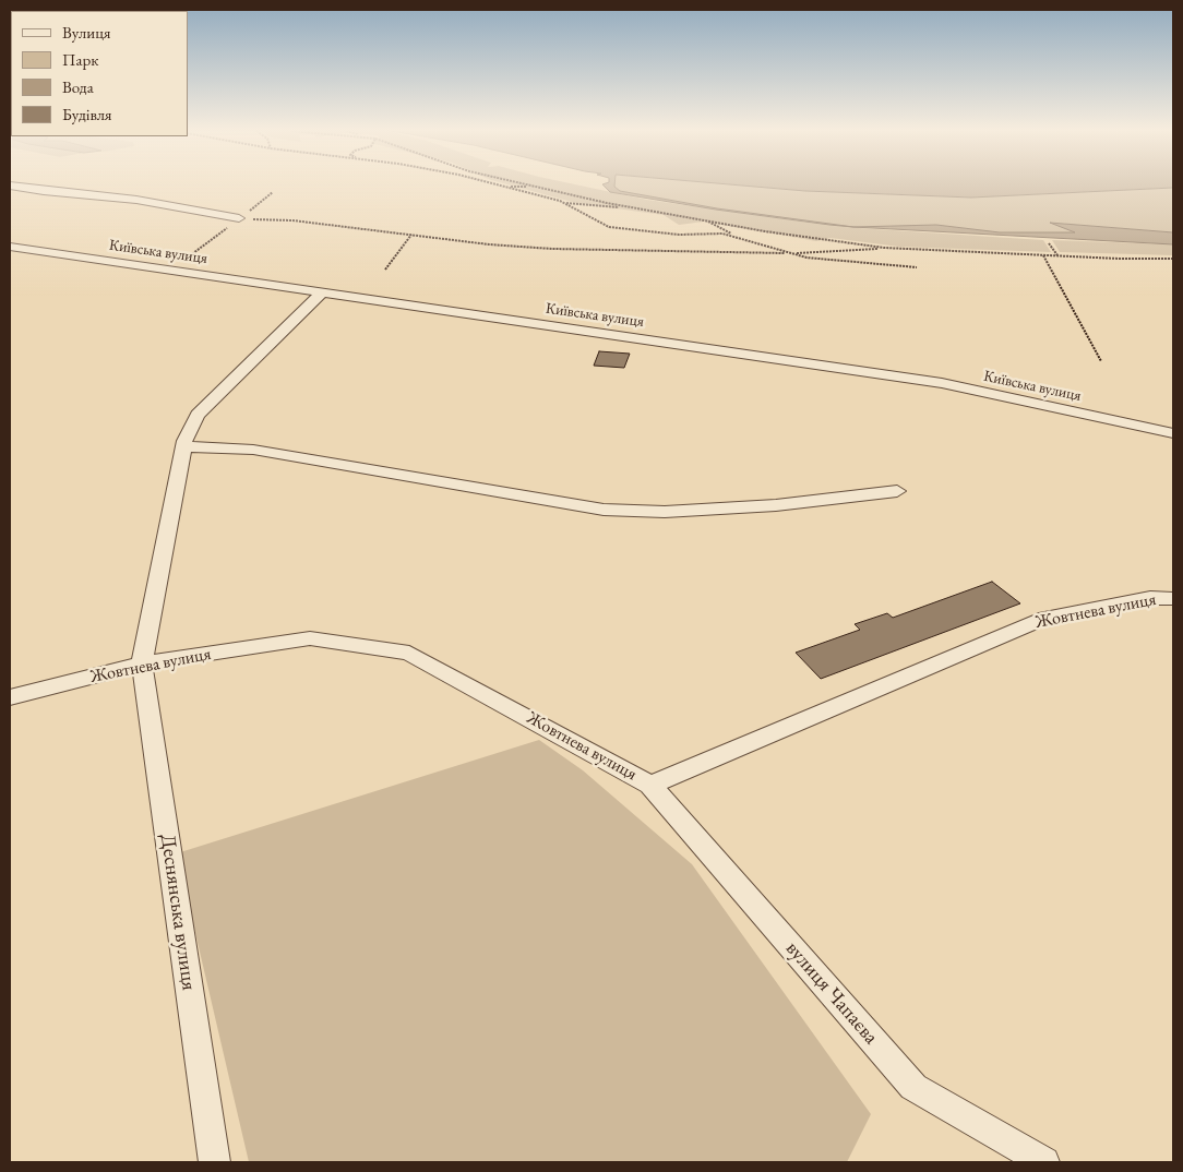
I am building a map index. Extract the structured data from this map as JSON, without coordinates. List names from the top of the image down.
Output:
{
  "streets": {
    "street": [
      "Київська вулиця",
      "Жовтнева вулиця",
      "Деснянська вулиця",
      "вулиця Чапаєва"
    ]
  },
  "crossings": [
    ["Київська вулиця", "Деснянська вулиця"],
    ["Жовтнева вулиця", "Деснянська вулиця"],
    ["Жовтнева вулиця", "вулиця Чапаєва"]
  ],
  "legend": [
    "Вулиця",
    "Парк",
    "Вода",
    "Будівля"
  ]
}
